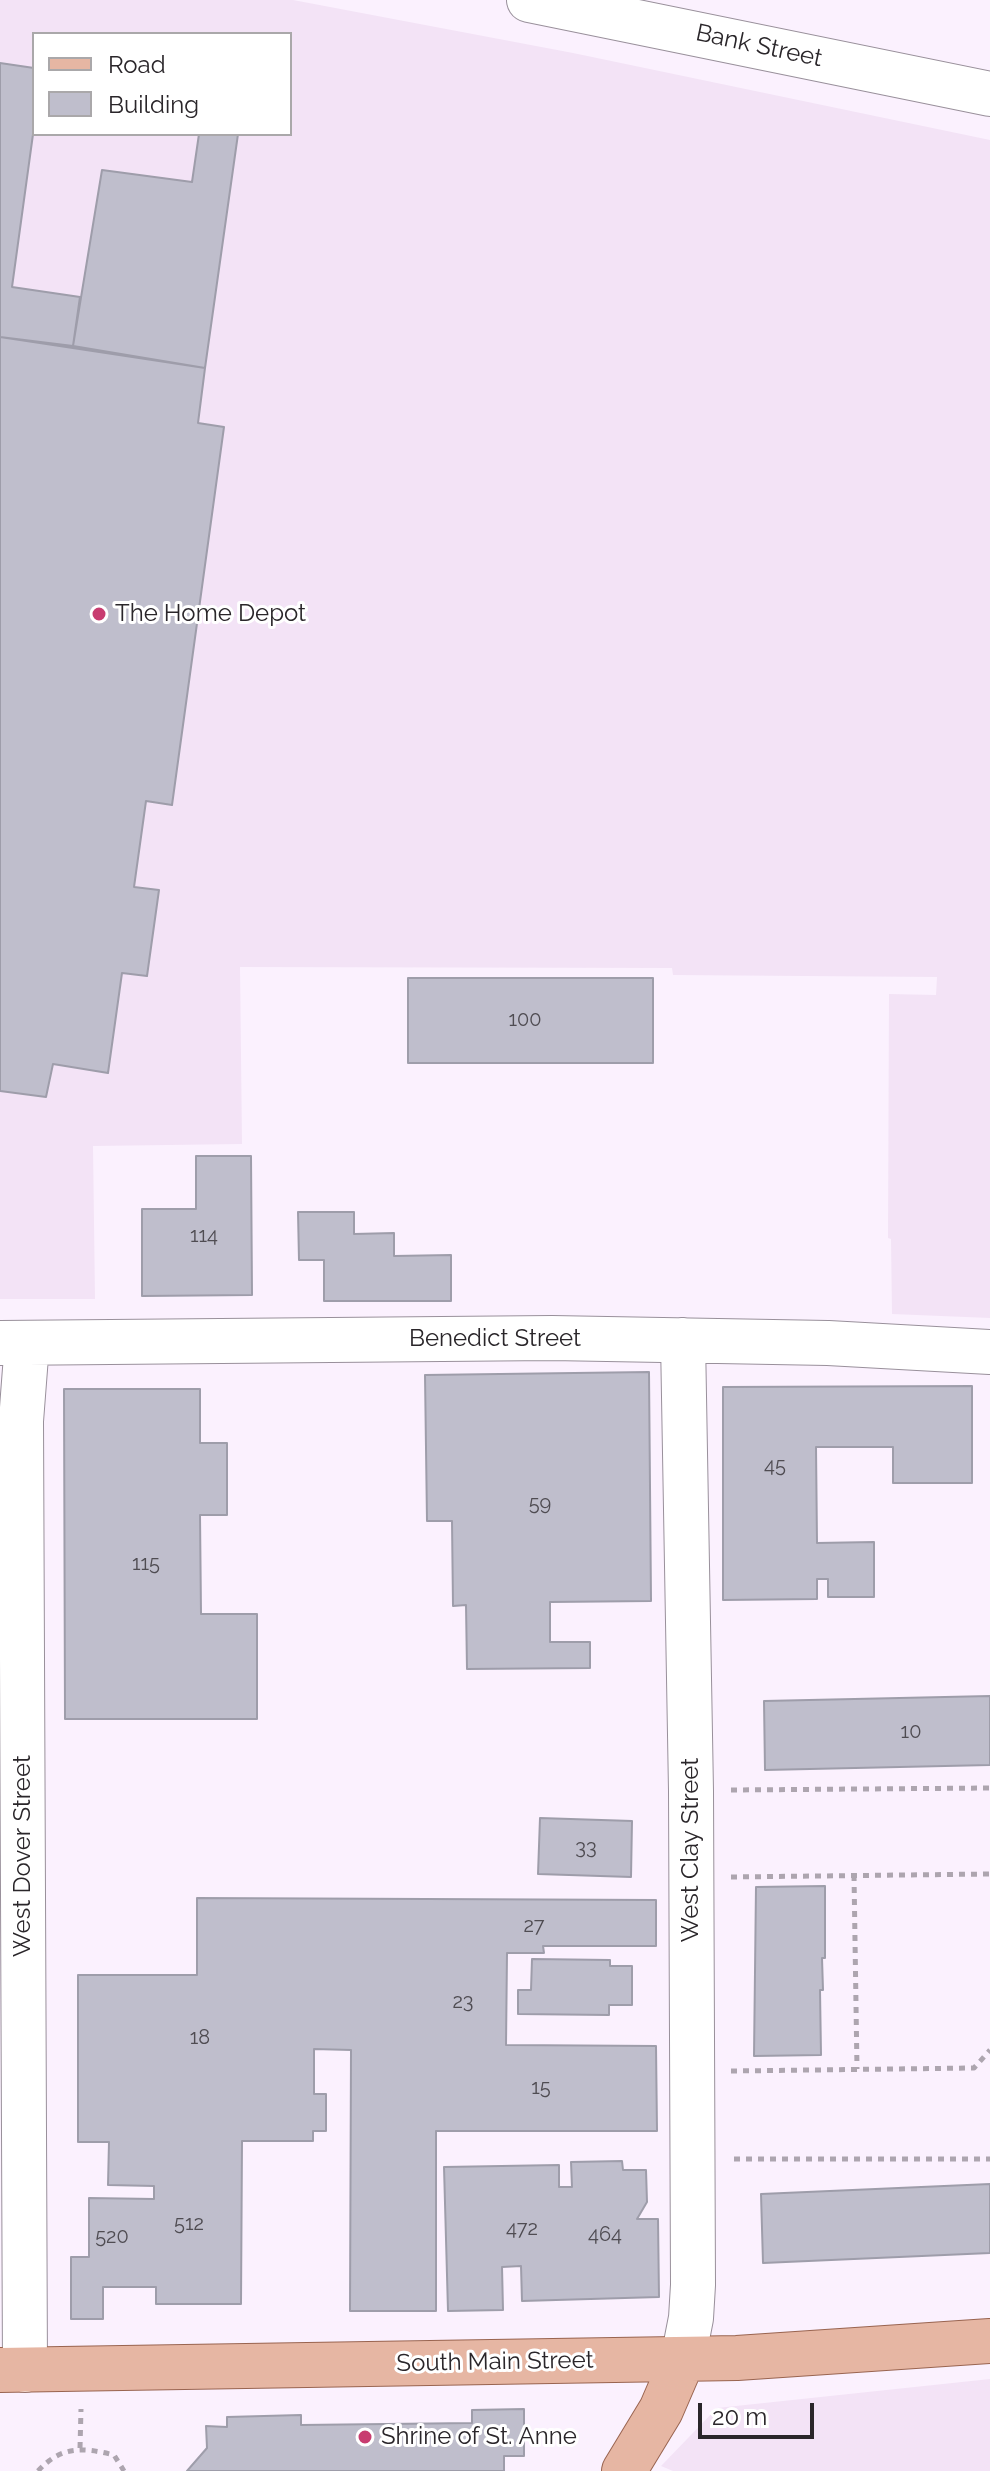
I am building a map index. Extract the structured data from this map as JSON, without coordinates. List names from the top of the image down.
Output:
{
  "streets": {
    "main road": ["South Main Street"],
    "street": [
      "Bank Street",
      "Benedict Street",
      "West Clay Street",
      "West Dover Street"
    ]
  },
  "crossings": [
    ["Benedict Street", "West Clay Street"],
    ["Benedict Street", "West Dover Street"],
    ["West Clay Street", "South Main Street"],
    ["West Dover Street", "South Main Street"]
  ],
  "places": ["The Home Depot", "Shrine of St. Anne"],
  "house_numbers": [
    "100",
    "114",
    "45",
    "59",
    "115",
    "10",
    "33",
    "27",
    "23",
    "18",
    "15",
    "512",
    "472",
    "464",
    "520"
  ],
  "legend": ["Road", "Building"],
  "scale_bar": "20 m"
}
